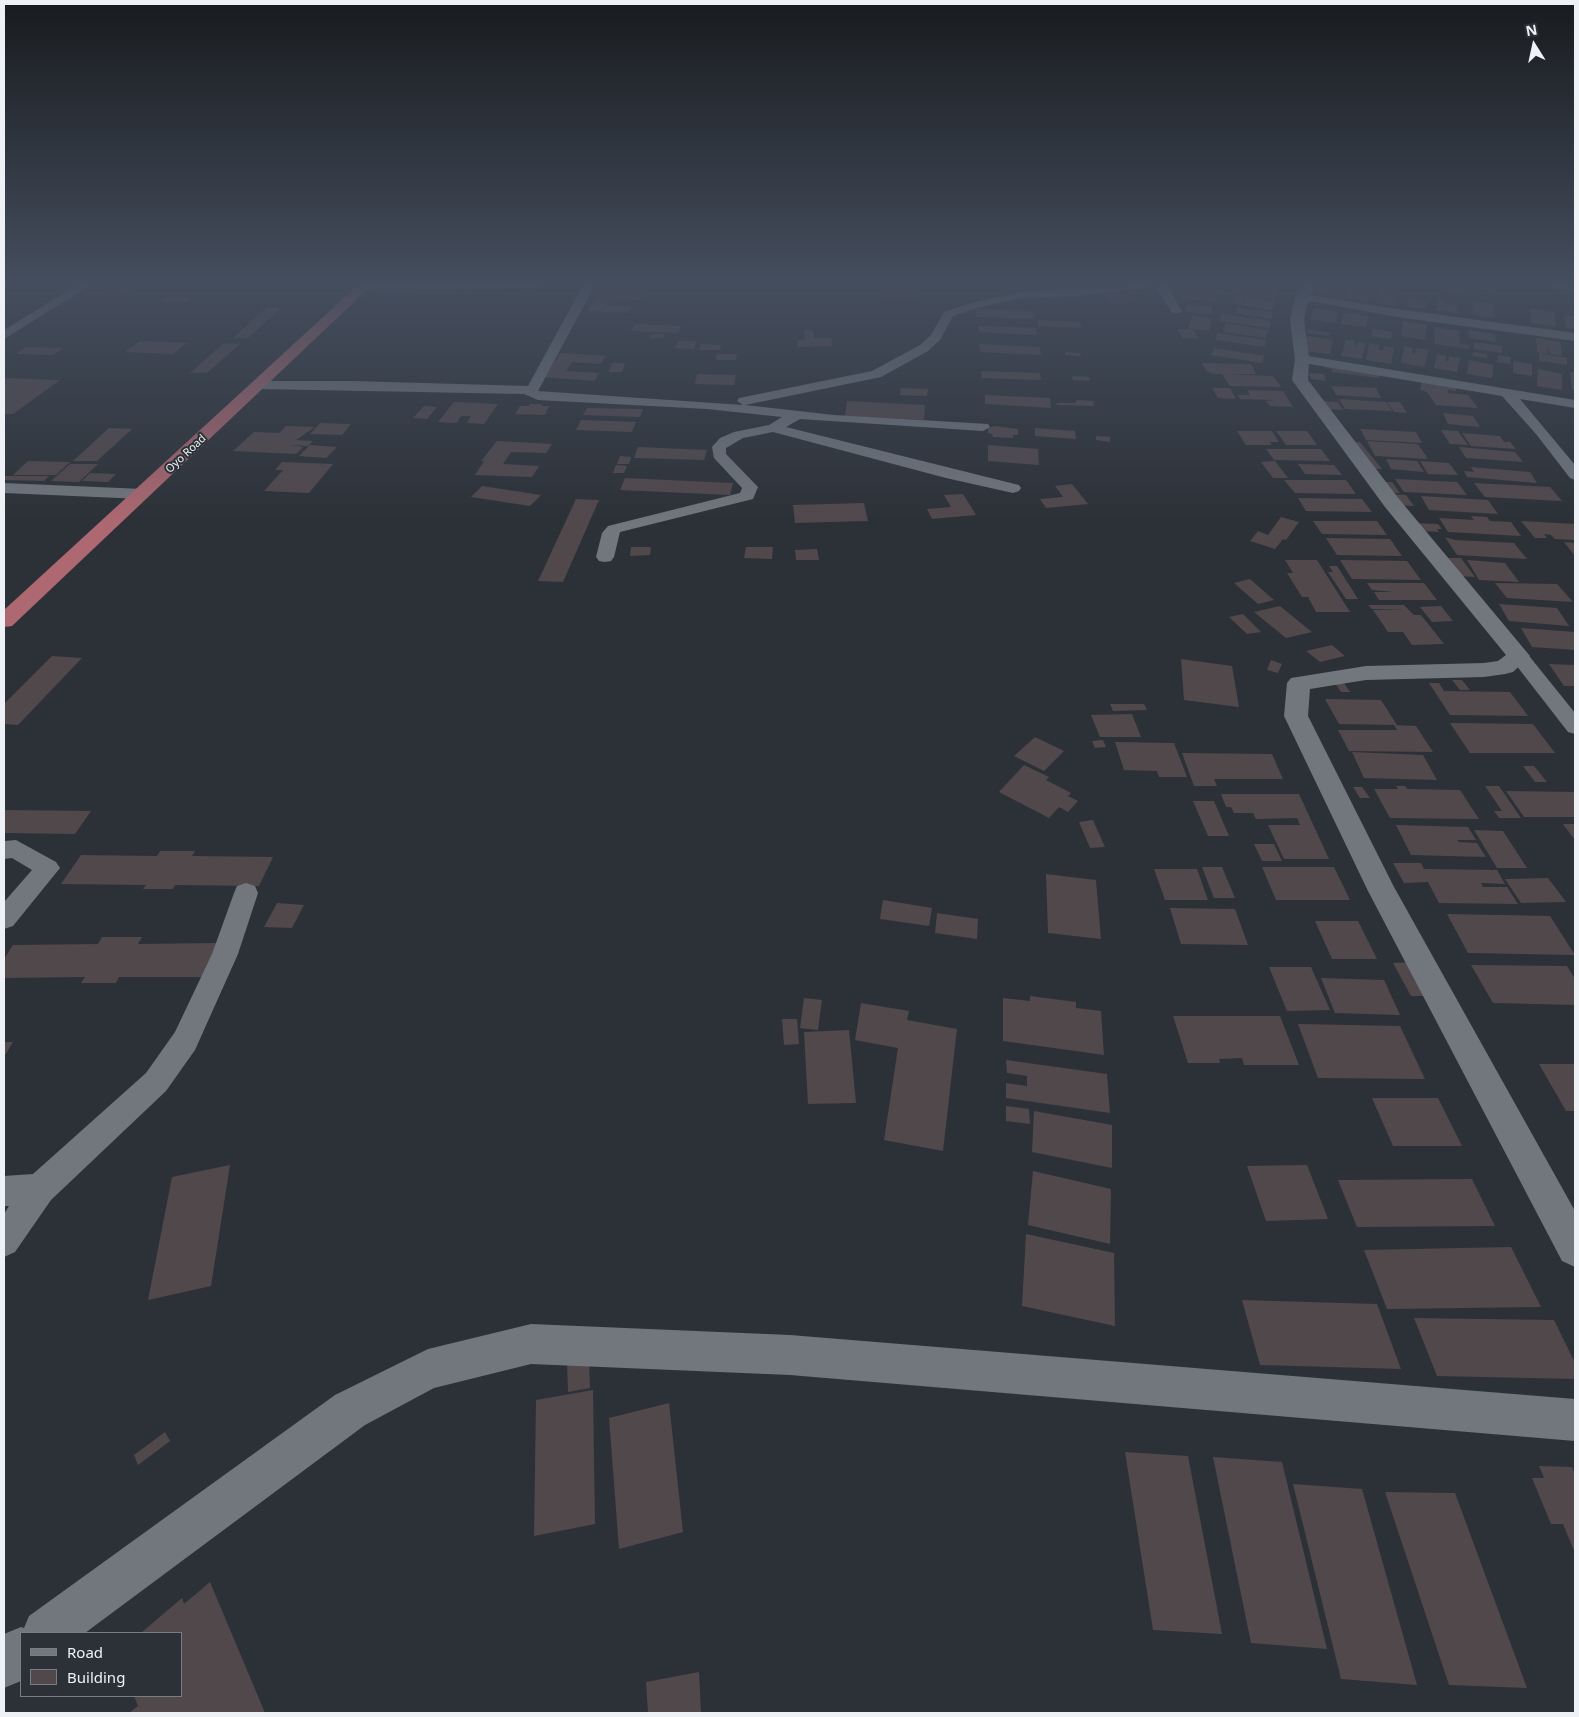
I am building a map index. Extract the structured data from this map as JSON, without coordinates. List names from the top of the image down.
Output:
{
  "streets": {
    "highway": ["Oyo Road"]
  },
  "legend": ["Road", "Building"],
  "north": "top"
}
